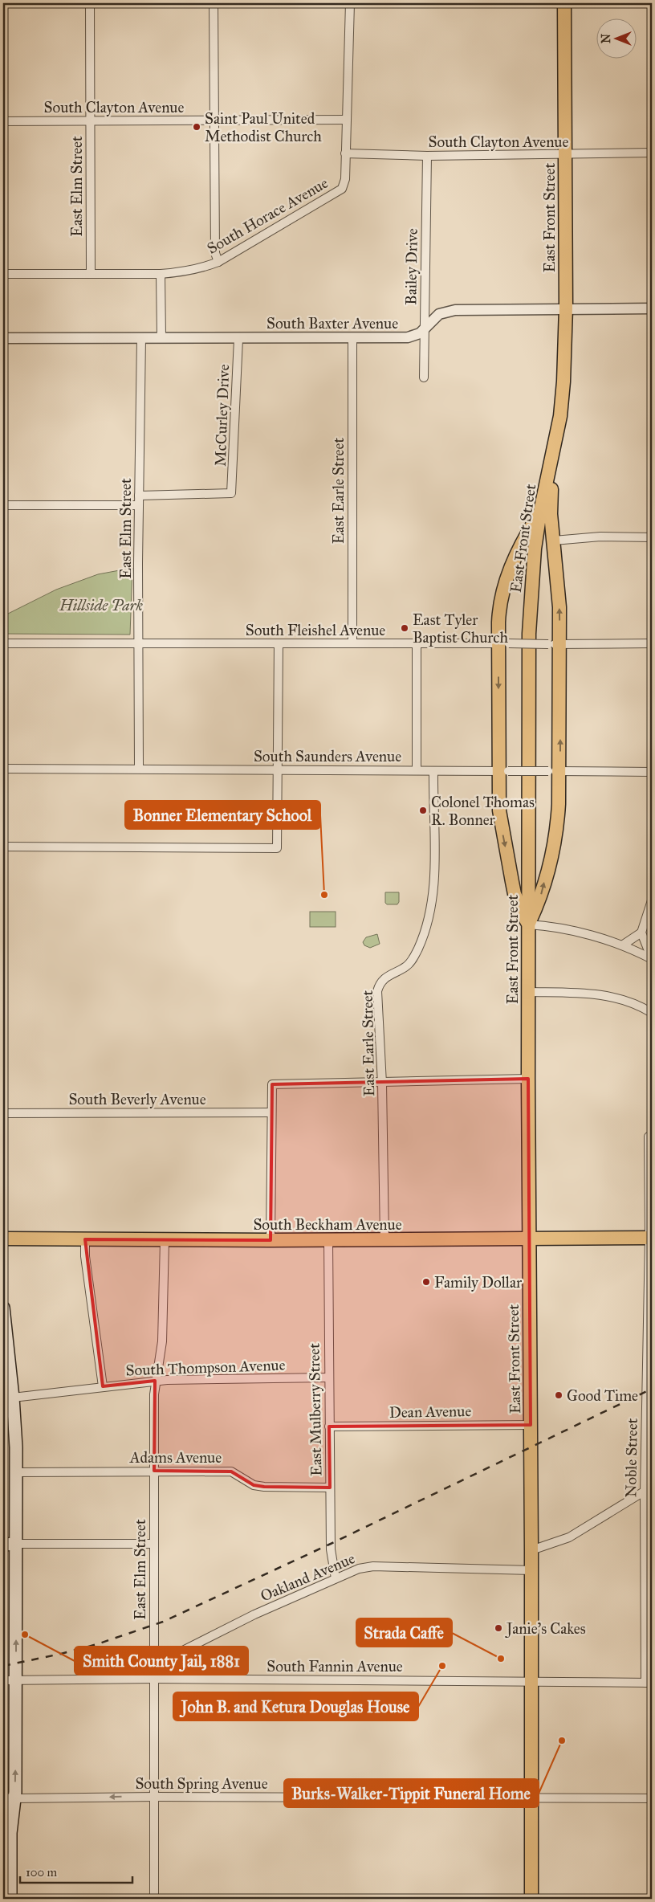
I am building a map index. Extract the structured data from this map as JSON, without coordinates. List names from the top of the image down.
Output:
{
  "streets": {
    "main road": ["East Front Street", "South Beckham Avenue"],
    "street": [
      "South Clayton Avenue",
      "East Elm Street",
      "South Horace Avenue",
      "Bailey Drive",
      "South Baxter Avenue",
      "McCurley Drive",
      "East Earle Street",
      "South Fleishel Avenue",
      "South Saunders Avenue",
      "South Beverly Avenue",
      "South Thompson Avenue",
      "East Mulberry Street",
      "Dean Avenue",
      "Adams Avenue",
      "Noble Street",
      "Oakland Avenue",
      "South Fannin Avenue",
      "South Spring Avenue"
    ]
  },
  "crossings": [
    ["South Clayton Avenue", "East Elm Street"],
    ["South Clayton Avenue", "South Horace Avenue"],
    ["South Clayton Avenue", "East Front Street"],
    ["South Clayton Avenue", "Bailey Drive"],
    ["East Elm Street", "South Horace Avenue"],
    ["East Elm Street", "South Baxter Avenue"],
    ["East Elm Street", "McCurley Drive"],
    ["East Elm Street", "South Fleishel Avenue"],
    ["East Elm Street", "South Saunders Avenue"],
    ["East Elm Street", "South Beckham Avenue"],
    ["East Elm Street", "South Thompson Avenue"],
    ["East Elm Street", "Adams Avenue"],
    ["East Elm Street", "Oakland Avenue"],
    ["East Elm Street", "South Fannin Avenue"],
    ["East Elm Street", "South Spring Avenue"],
    ["East Front Street", "South Beckham Avenue"],
    ["East Front Street", "Dean Avenue"],
    ["East Front Street", "Oakland Avenue"],
    ["East Front Street", "South Fannin Avenue"],
    ["East Front Street", "South Spring Avenue"],
    ["Bailey Drive", "South Baxter Avenue"],
    ["South Baxter Avenue", "McCurley Drive"],
    ["South Baxter Avenue", "East Earle Street"],
    ["East Earle Street", "South Fleishel Avenue"],
    ["East Earle Street", "South Saunders Avenue"],
    ["East Earle Street", "South Beckham Avenue"],
    ["South Beckham Avenue", "East Mulberry Street"],
    ["South Beckham Avenue", "Noble Street"],
    ["South Thompson Avenue", "East Mulberry Street"],
    ["East Mulberry Street", "Dean Avenue"],
    ["East Mulberry Street", "Adams Avenue"],
    ["East Mulberry Street", "Oakland Avenue"],
    ["Noble Street", "South Fannin Avenue"]
  ],
  "parks": ["Hillside Park"],
  "places": [
    "Saint Paul United Methodist Church",
    "East Tyler Baptist Church",
    "Colonel Thomas R. Bonner",
    "Bonner Elementary School",
    "Family Dollar",
    "Good Time",
    "Janie's Cakes",
    "Smith County Jail, 1881",
    "Strada Caffe",
    "John B. and Ketura Douglas House",
    "Burks-Walker-Tippit Funeral Home"
  ],
  "scale_bar": "100 m",
  "north": "left"
}
